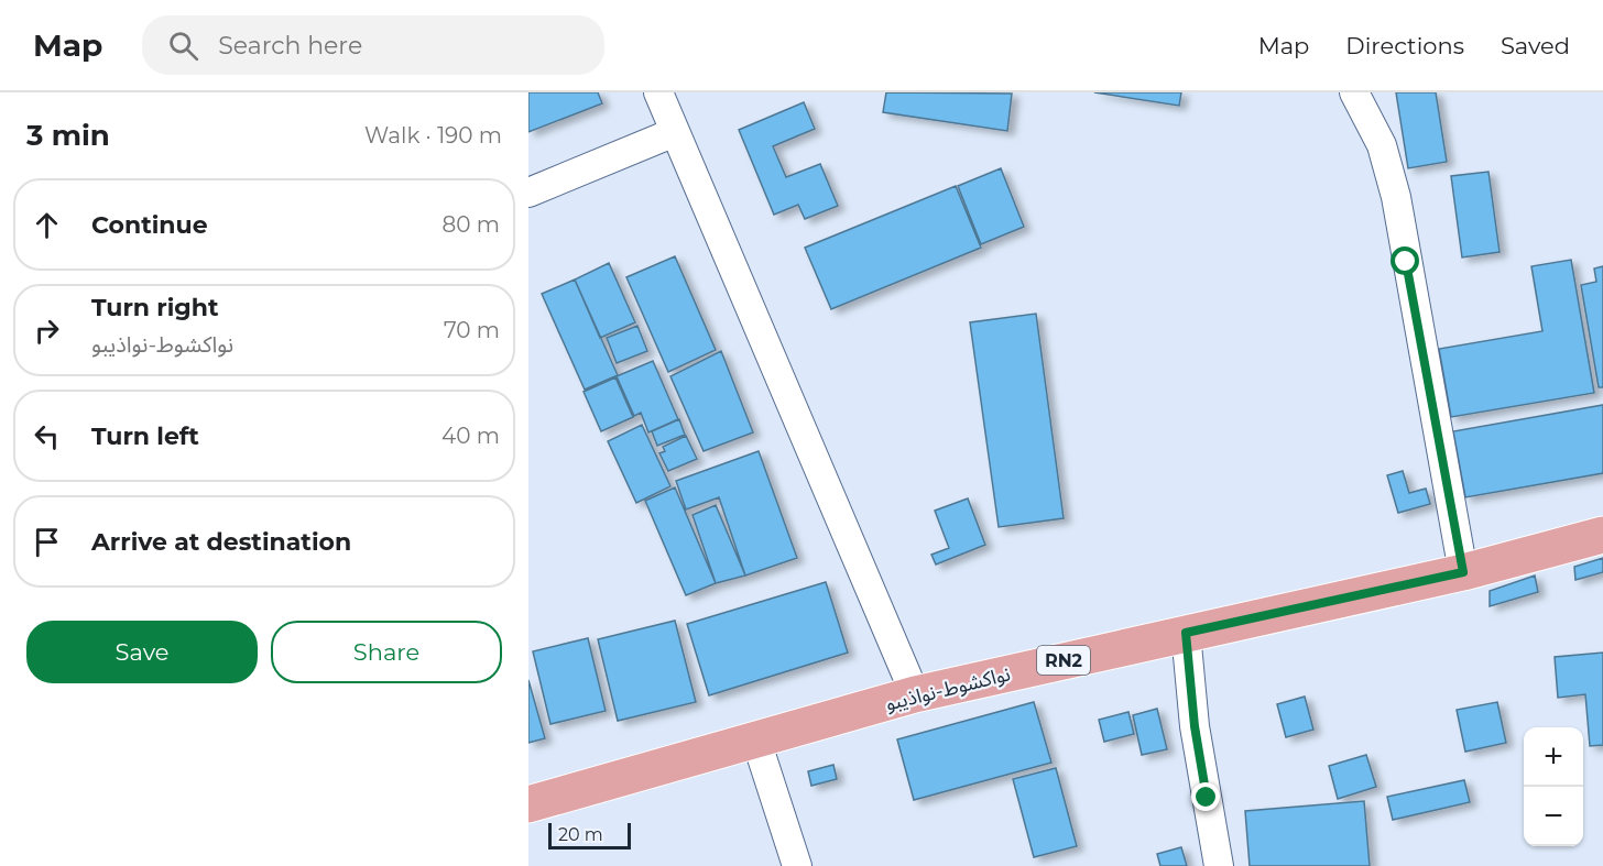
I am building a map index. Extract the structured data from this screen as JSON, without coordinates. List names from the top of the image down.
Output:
{
  "streets": {
    "main road": ["RN2", "نواكشوط-نواذيبو"]
  },
  "scale_bar": "20 m",
  "page": {
    "header": "Map",
    "search": "Search here",
    "nav": ["Map", "Directions", "Saved"],
    "heading": ["3 min", "Walk · 190 m"],
    "list": [
      ["Continue", "80 m"],
      ["Turn right", "نواكشوط-نواذيبو", "70 m"],
      ["Turn left", "40 m"],
      "Arrive at destination"
    ],
    "buttons": ["Save", "Share"],
    "map_buttons": ["+", "−"],
    "scale": "20 m"
  }
}
